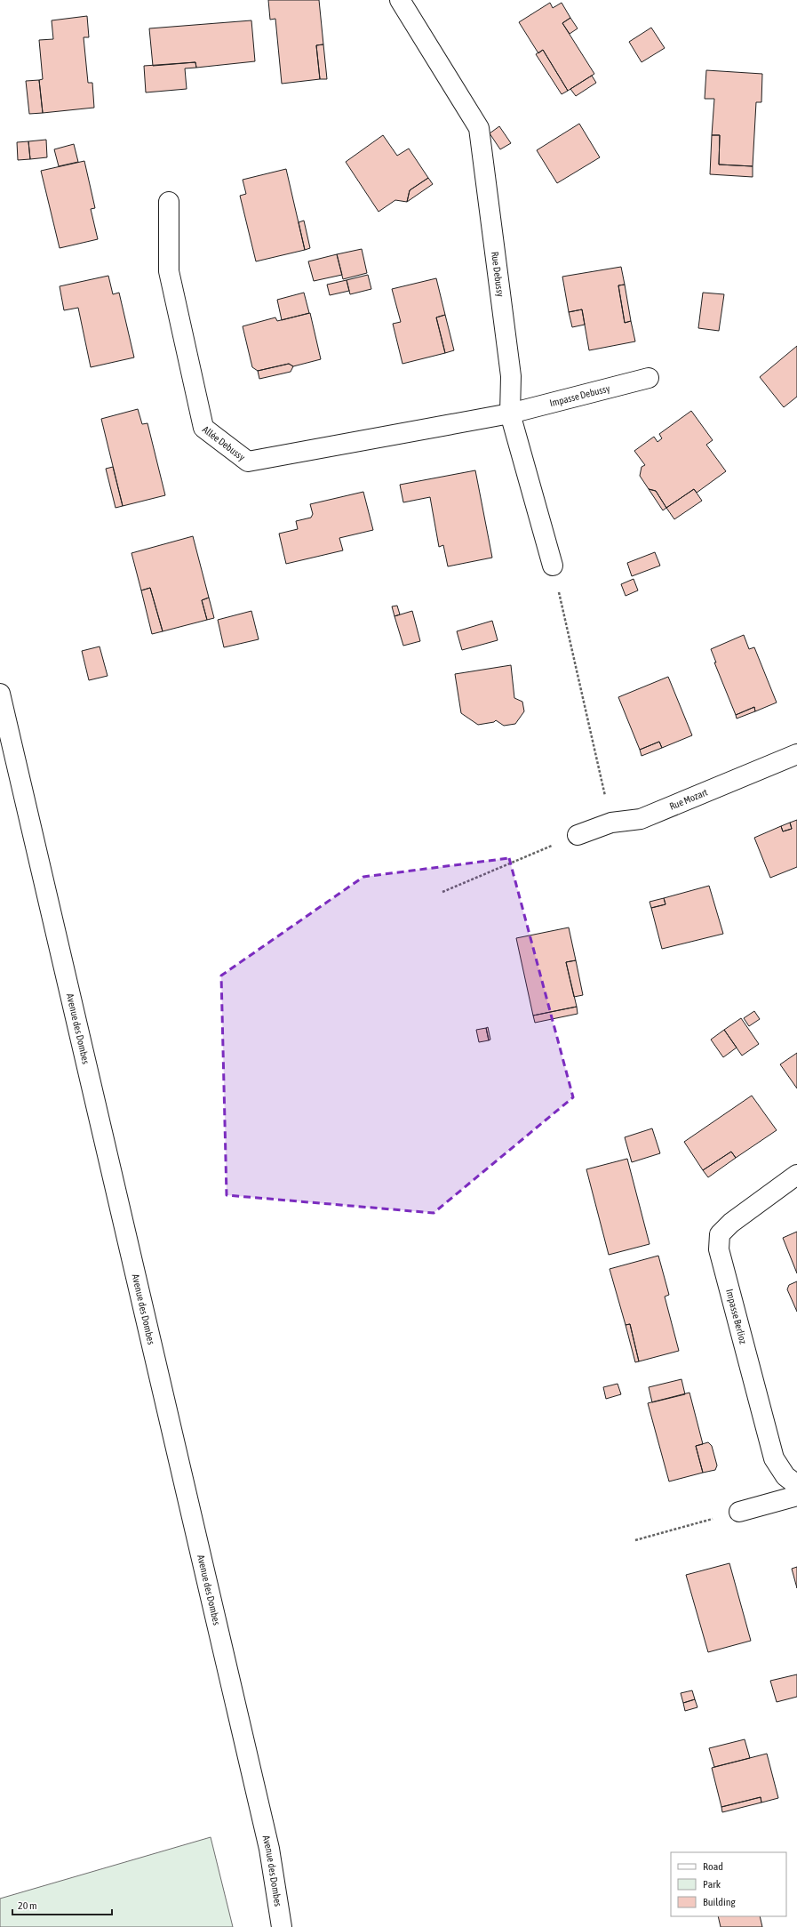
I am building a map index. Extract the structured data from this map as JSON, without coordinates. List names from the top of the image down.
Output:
{
  "streets": {
    "street": [
      "Rue Debussy",
      "Impasse Debussy",
      "Allée Debussy",
      "Rue Mozart",
      "Avenue des Dombes",
      "Impasse Berlioz"
    ]
  },
  "crossings": [
    ["Rue Debussy", "Impasse Debussy"],
    ["Rue Debussy", "Allée Debussy"],
    ["Impasse Debussy", "Allée Debussy"]
  ],
  "legend": ["Road", "Park", "Building"],
  "scale_bar": "20 m"
}
